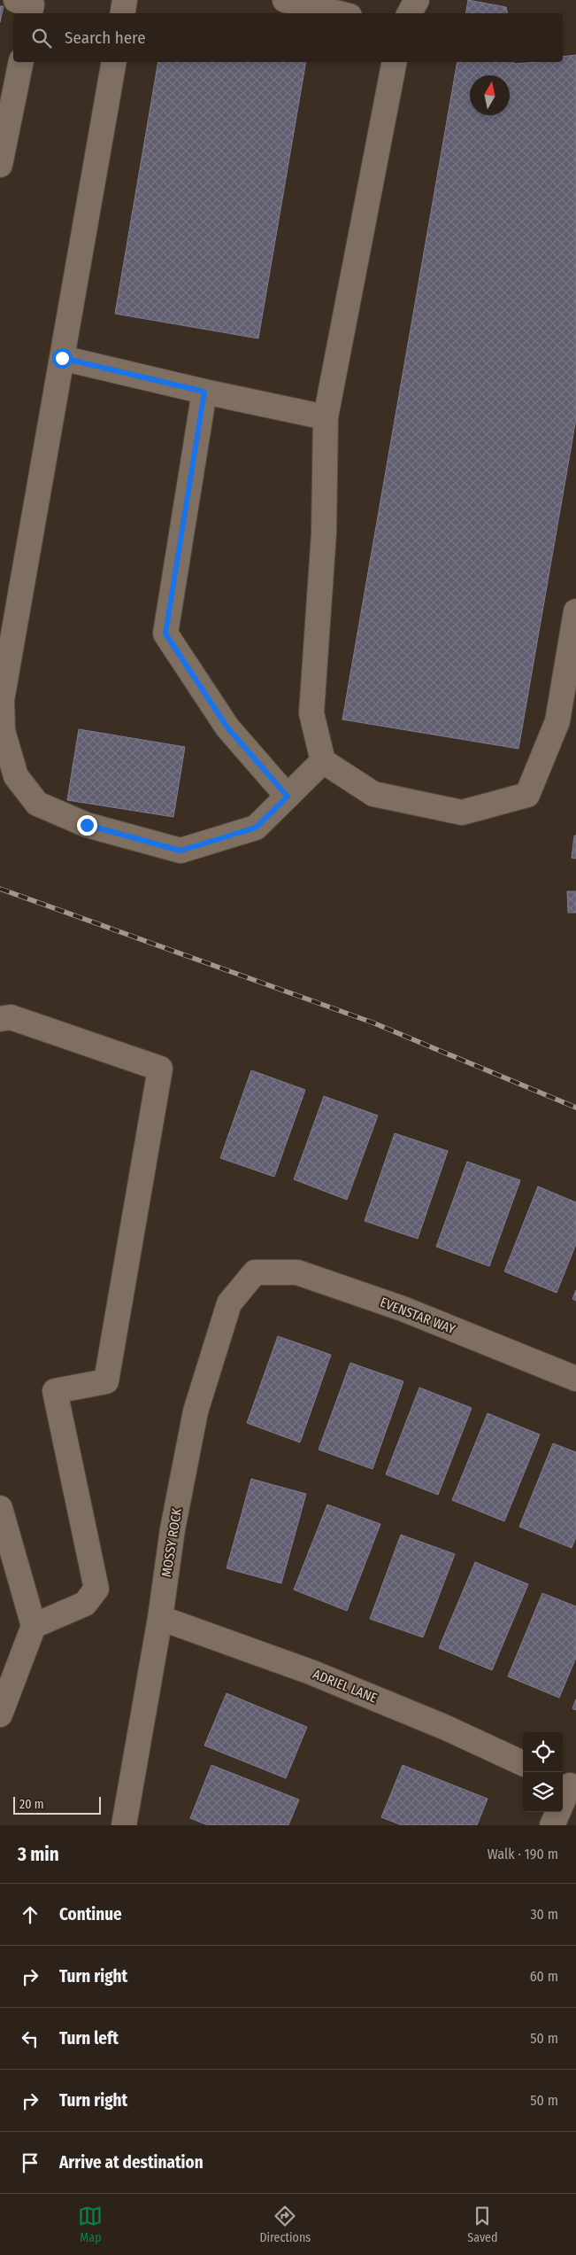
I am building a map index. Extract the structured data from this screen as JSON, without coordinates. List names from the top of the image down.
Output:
{
  "streets": {
    "street": ["EVENSTAR WAY", "MOSSY ROCK", "ADRIEL LANE"]
  },
  "crossings": [
    ["EVENSTAR WAY", "MOSSY ROCK"],
    ["MOSSY ROCK", "ADRIEL LANE"]
  ],
  "scale_bar": "20 m",
  "north": "top",
  "page": {
    "search": "Search here",
    "scale": "20 m",
    "heading": ["3 min", "Walk · 190 m"],
    "list": [
      ["Continue", "30 m"],
      ["Turn right", "60 m"],
      ["Turn left", "50 m"],
      ["Turn right", "50 m"],
      "Arrive at destination"
    ],
    "nav": ["Map", "Directions", "Saved"]
  }
}
